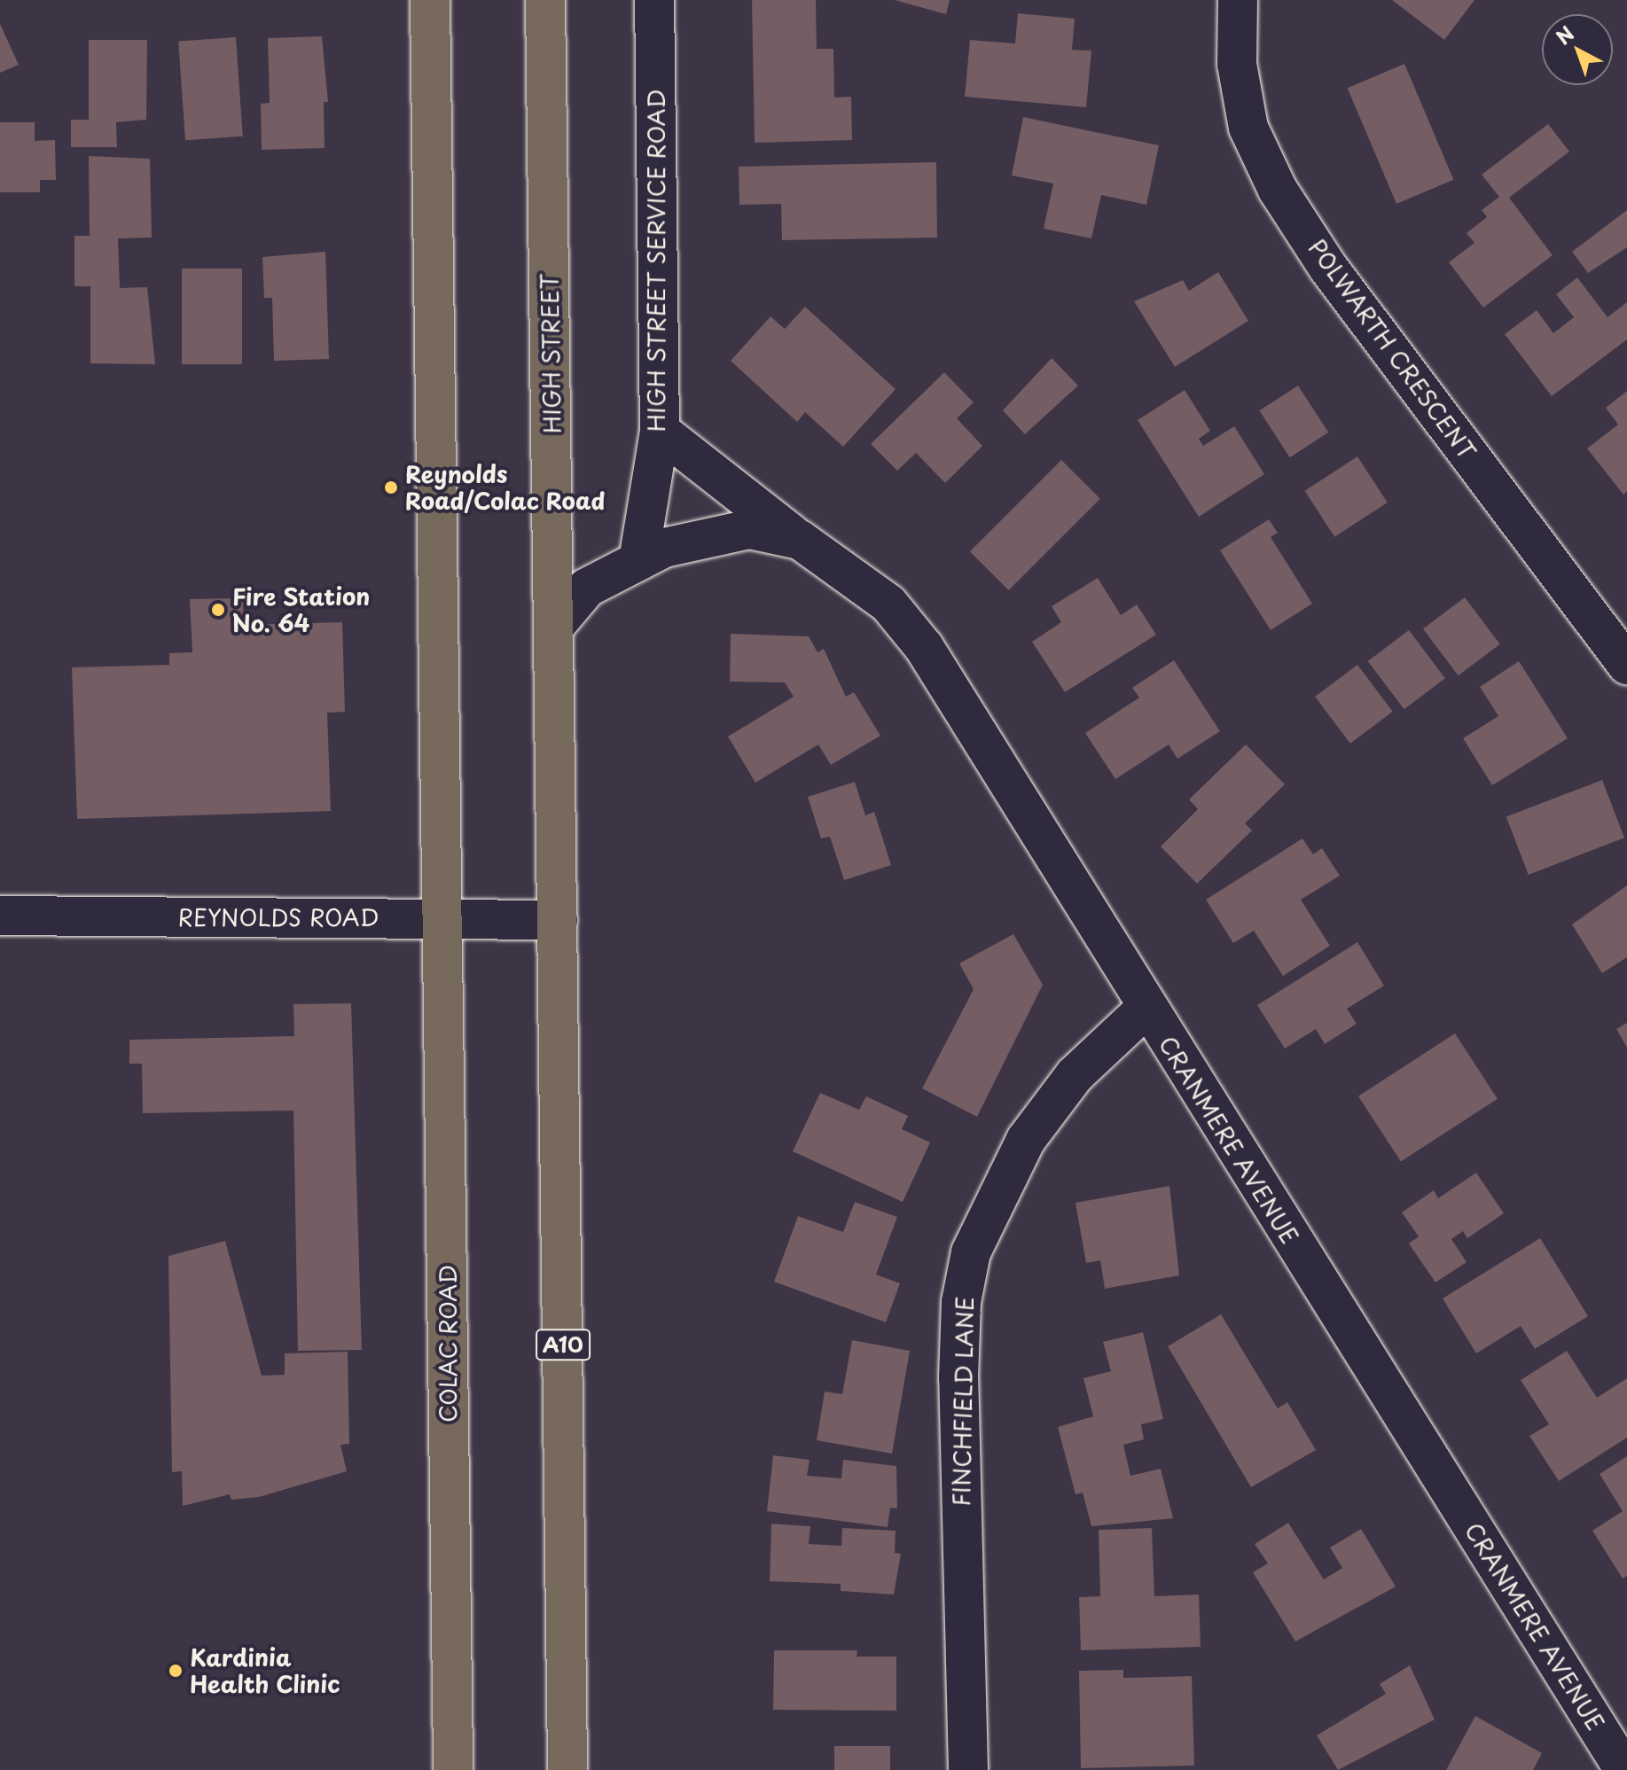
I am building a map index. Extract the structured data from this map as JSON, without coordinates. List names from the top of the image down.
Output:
{
  "streets": {
    "highway": ["HIGH STREET", "COLAC ROAD", "A10"],
    "street": [
      "HIGH STREET SERVICE ROAD",
      "POLWARTH CRESCENT",
      "REYNOLDS ROAD",
      "CRANMERE AVENUE",
      "FINCHFIELD LANE"
    ]
  },
  "crossings": [
    ["HIGH STREET SERVICE ROAD", "CRANMERE AVENUE"],
    ["HIGH STREET", "REYNOLDS ROAD"],
    ["HIGH STREET", "CRANMERE AVENUE"],
    ["HIGH STREET", "A10"],
    ["REYNOLDS ROAD", "COLAC ROAD"],
    ["REYNOLDS ROAD", "A10"],
    ["CRANMERE AVENUE", "FINCHFIELD LANE"]
  ],
  "places": ["Reynolds Road/Colac Road", "Fire Station No. 64", "Kardinia Health Clinic"],
  "north": "top left"
}
